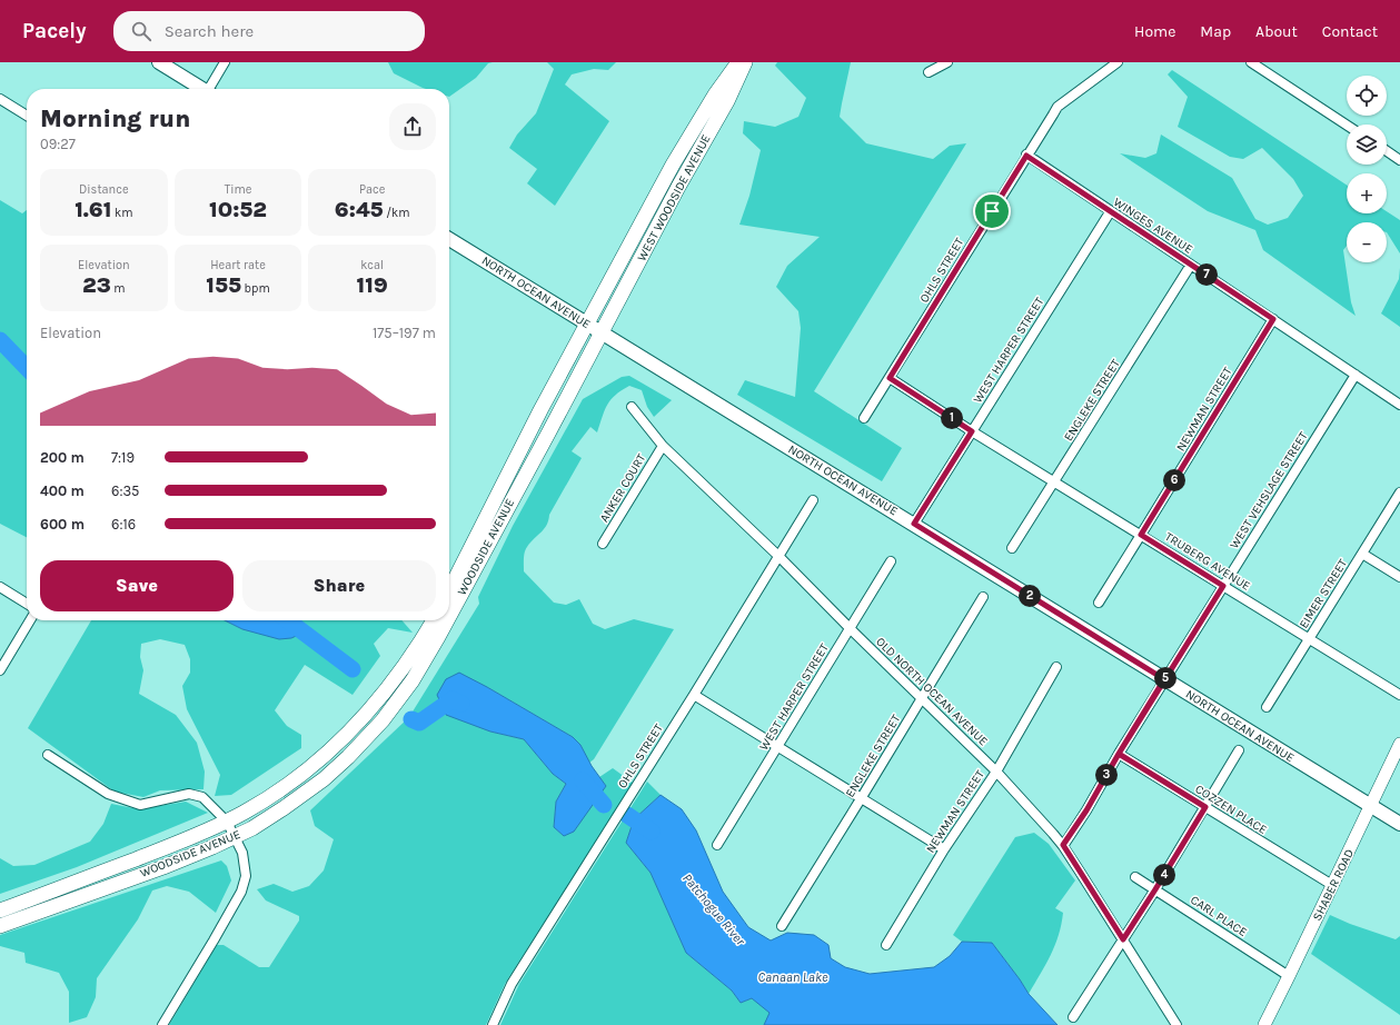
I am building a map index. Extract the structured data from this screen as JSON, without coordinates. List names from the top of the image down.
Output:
{
  "streets": {
    "main road": ["WEST WOODSIDE AVENUE", "NORTH OCEAN AVENUE", "WOODSIDE AVENUE"],
    "street": [
      "WINGES AVENUE",
      "OHLS STREET",
      "WEST HARPER STREET",
      "ENGLEKE STREET",
      "NEWMAN STREET",
      "ANKER COURT",
      "WEST VEHSLAGE STREET",
      "TRUBERG AVENUE",
      "EIMER STREET",
      "OLD NORTH OCEAN AVENUE",
      "COZZEN PLACE",
      "SHABER ROAD",
      "CARL PLACE"
    ]
  },
  "crossings": [
    ["WEST WOODSIDE AVENUE", "NORTH OCEAN AVENUE"],
    ["WEST WOODSIDE AVENUE", "WOODSIDE AVENUE"],
    ["WINGES AVENUE", "OHLS STREET"],
    ["WINGES AVENUE", "WEST HARPER STREET"],
    ["WINGES AVENUE", "ENGLEKE STREET"],
    ["WINGES AVENUE", "NEWMAN STREET"],
    ["WINGES AVENUE", "WEST VEHSLAGE STREET"],
    ["OHLS STREET", "TRUBERG AVENUE"],
    ["OHLS STREET", "OLD NORTH OCEAN AVENUE"],
    ["NORTH OCEAN AVENUE", "WEST HARPER STREET"],
    ["NORTH OCEAN AVENUE", "WEST VEHSLAGE STREET"],
    ["NORTH OCEAN AVENUE", "WOODSIDE AVENUE"],
    ["NORTH OCEAN AVENUE", "SHABER ROAD"],
    ["WEST HARPER STREET", "TRUBERG AVENUE"],
    ["WEST HARPER STREET", "OLD NORTH OCEAN AVENUE"],
    ["ENGLEKE STREET", "TRUBERG AVENUE"],
    ["ENGLEKE STREET", "OLD NORTH OCEAN AVENUE"],
    ["NEWMAN STREET", "TRUBERG AVENUE"],
    ["NEWMAN STREET", "OLD NORTH OCEAN AVENUE"],
    ["ANKER COURT", "OLD NORTH OCEAN AVENUE"],
    ["WEST VEHSLAGE STREET", "TRUBERG AVENUE"],
    ["WEST VEHSLAGE STREET", "OLD NORTH OCEAN AVENUE"],
    ["WEST VEHSLAGE STREET", "COZZEN PLACE"],
    ["TRUBERG AVENUE", "EIMER STREET"],
    ["COZZEN PLACE", "SHABER ROAD"],
    ["SHABER ROAD", "CARL PLACE"]
  ],
  "water": ["Patchogue River", "Canaan Lake"],
  "page": {
    "header": "Pacely",
    "search": "Search here",
    "nav": [
      "Home",
      "Map",
      "About",
      "Contact"
    ],
    "map_buttons": ["+", "−"],
    "heading": ["Morning run", "09:27"],
    "stats": [
      ["Distance", "1.61 km"],
      ["Time", "10:52"],
      ["Pace", "6:45 /km"],
      ["Elevation", "23 m"],
      ["Heart rate", "155 bpm"],
      ["kcal", "119"]
    ],
    "pins": [
      "7",
      "1",
      "6",
      "2",
      "5",
      "3",
      "4"
    ],
    "chart": ["Elevation", "175–197 m"],
    "list": [
      {
        "name": "200 m",
        "note": "7:19"
      },
      {
        "name": "400 m",
        "note": "6:35"
      },
      {
        "name": "600 m",
        "note": "6:16"
      }
    ],
    "buttons": ["Save", "Share"]
  }
}
